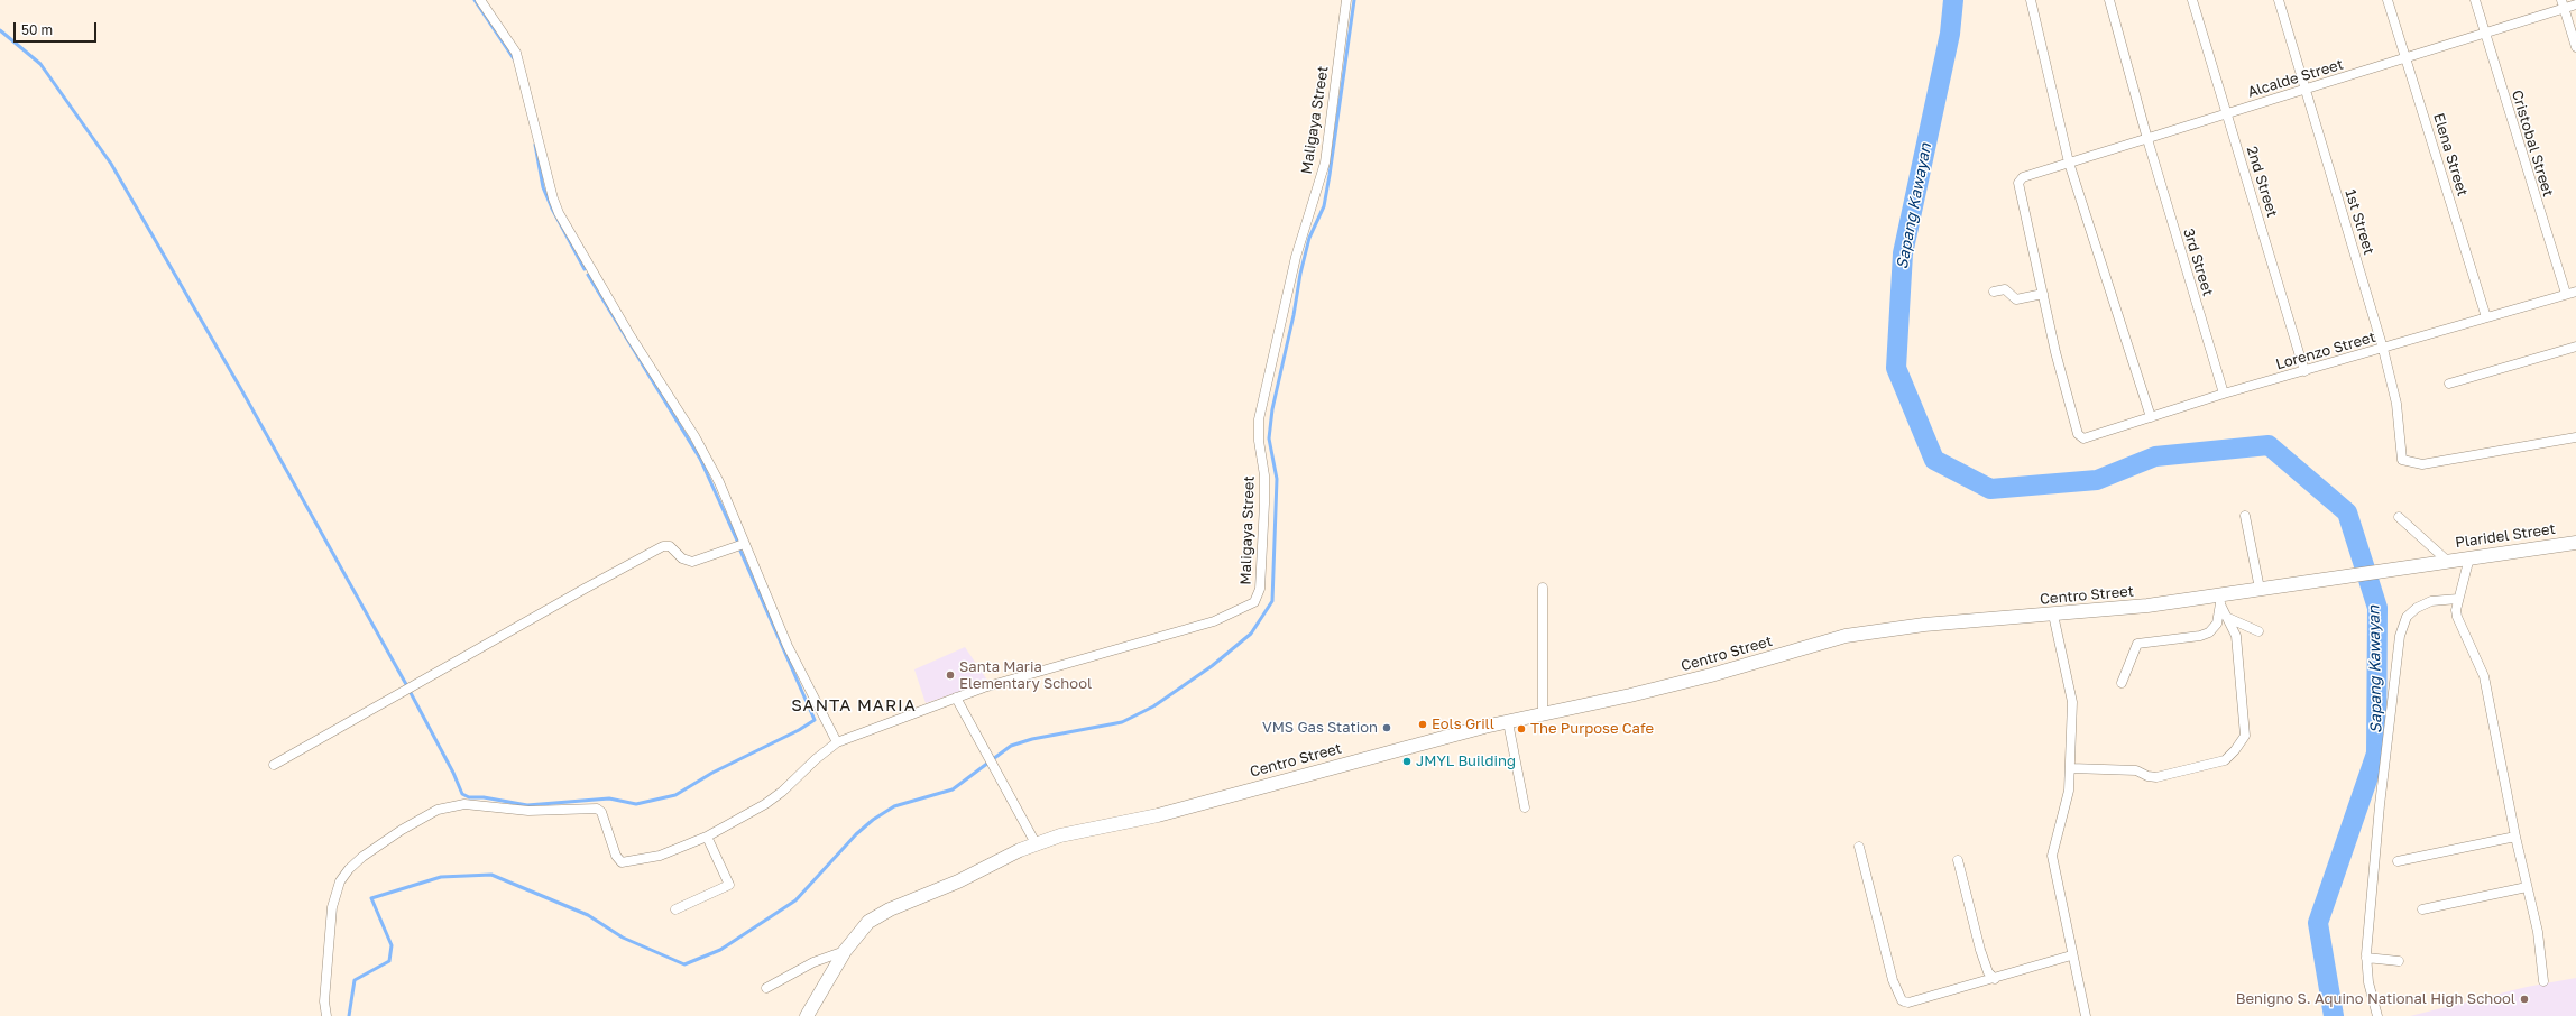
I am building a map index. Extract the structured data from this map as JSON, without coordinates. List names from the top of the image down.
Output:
{
  "streets": {
    "street": [
      "Alcalde Street",
      "Maligaya Street",
      "Cristobal Street",
      "Elena Street",
      "2nd Street",
      "1st Street",
      "3rd Street",
      "Lorenzo Street",
      "Plaridel Street",
      "Centro Street"
    ]
  },
  "crossings": [
    ["Alcalde Street", "Cristobal Street"],
    ["Alcalde Street", "Elena Street"],
    ["Alcalde Street", "2nd Street"],
    ["Alcalde Street", "1st Street"],
    ["Alcalde Street", "3rd Street"],
    ["Alcalde Street", "Lorenzo Street"],
    ["Cristobal Street", "Lorenzo Street"],
    ["Elena Street", "Lorenzo Street"],
    ["2nd Street", "Lorenzo Street"],
    ["1st Street", "Lorenzo Street"],
    ["3rd Street", "Lorenzo Street"],
    ["Plaridel Street", "Centro Street"]
  ],
  "districts": ["SANTA MARIA"],
  "water": ["Sapang Kawayan"],
  "places": [
    "Santa Maria Elementary School",
    "Eols Grill",
    "VMS Gas Station",
    "The Purpose Cafe",
    "JMYL Building",
    "Benigno S. Aquino National High School"
  ],
  "scale_bar": "50 m"
}
